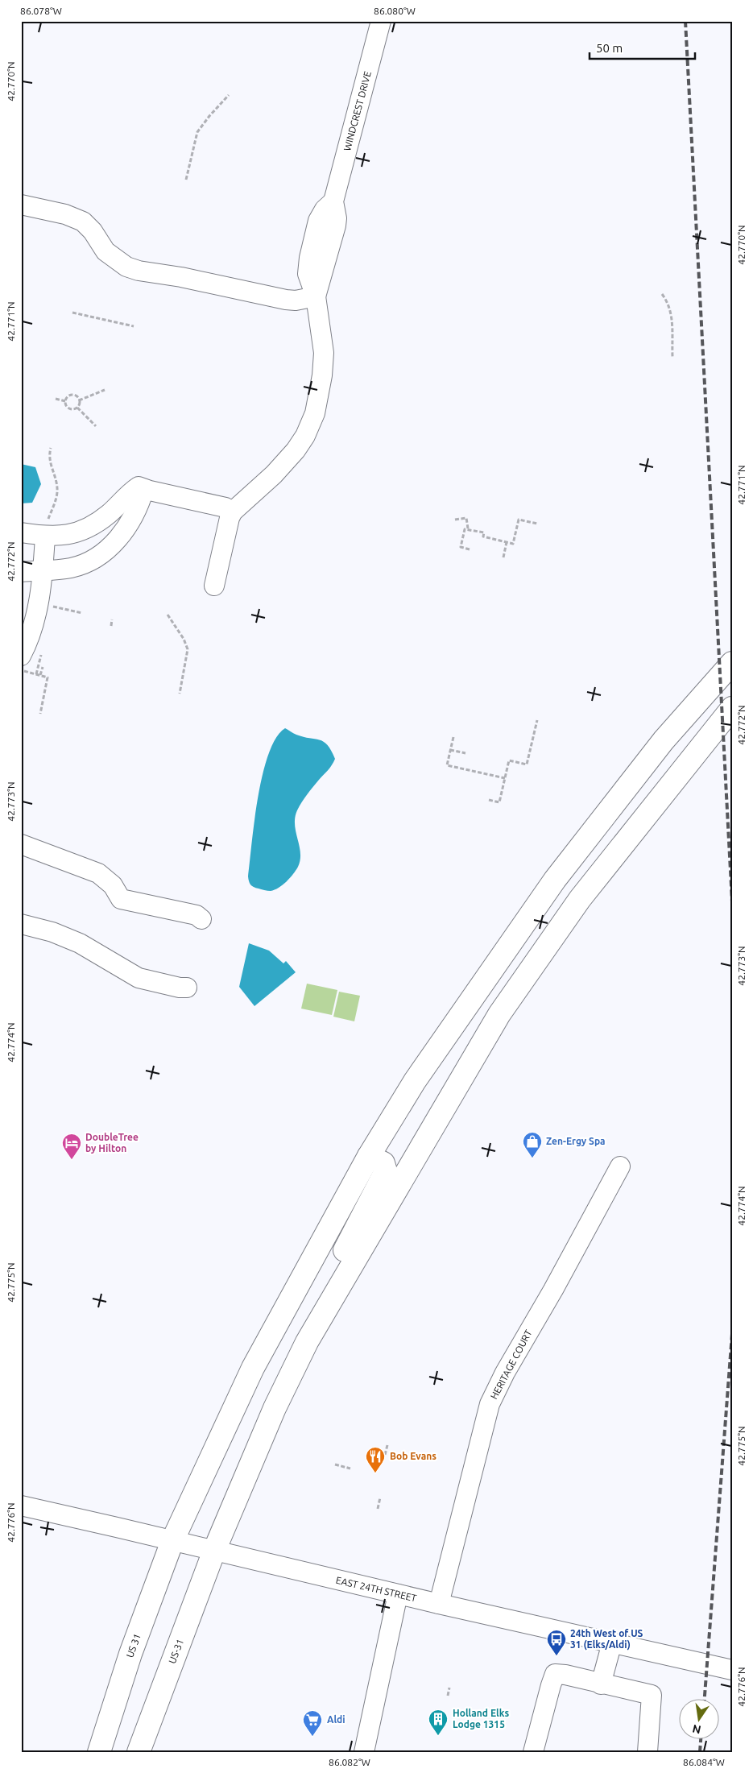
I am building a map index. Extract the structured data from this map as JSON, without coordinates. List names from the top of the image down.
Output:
{
  "streets": {
    "highway": ["US 31", "US-31"],
    "street": ["WINDCREST DRIVE", "HERITAGE COURT", "EAST 24TH STREET"]
  },
  "crossings": [
    ["HERITAGE COURT", "EAST 24TH STREET"],
    ["EAST 24TH STREET", "US 31"],
    ["EAST 24TH STREET", "US-31"]
  ],
  "places": {
    "shop": ["Zen-Ergy Spa"],
    "hotel": ["DoubleTree by Hilton"],
    "restaurant": ["Bob Evans"],
    "bus stop": ["24th West of US 31 (Elks/Aldi)"],
    "building": ["Holland Elks Lodge 1315"],
    "supermarket": ["Aldi"]
  },
  "scale_bar": "50 m",
  "north": "bottom",
  "coordinates": [
    "86.078°W",
    "86.080°W",
    "42.770°N",
    "42.771°N",
    "42.772°N",
    "42.773°N",
    "42.774°N",
    "42.775°N",
    "42.776°N",
    "86.082°W",
    "86.084°W"
  ]
}
